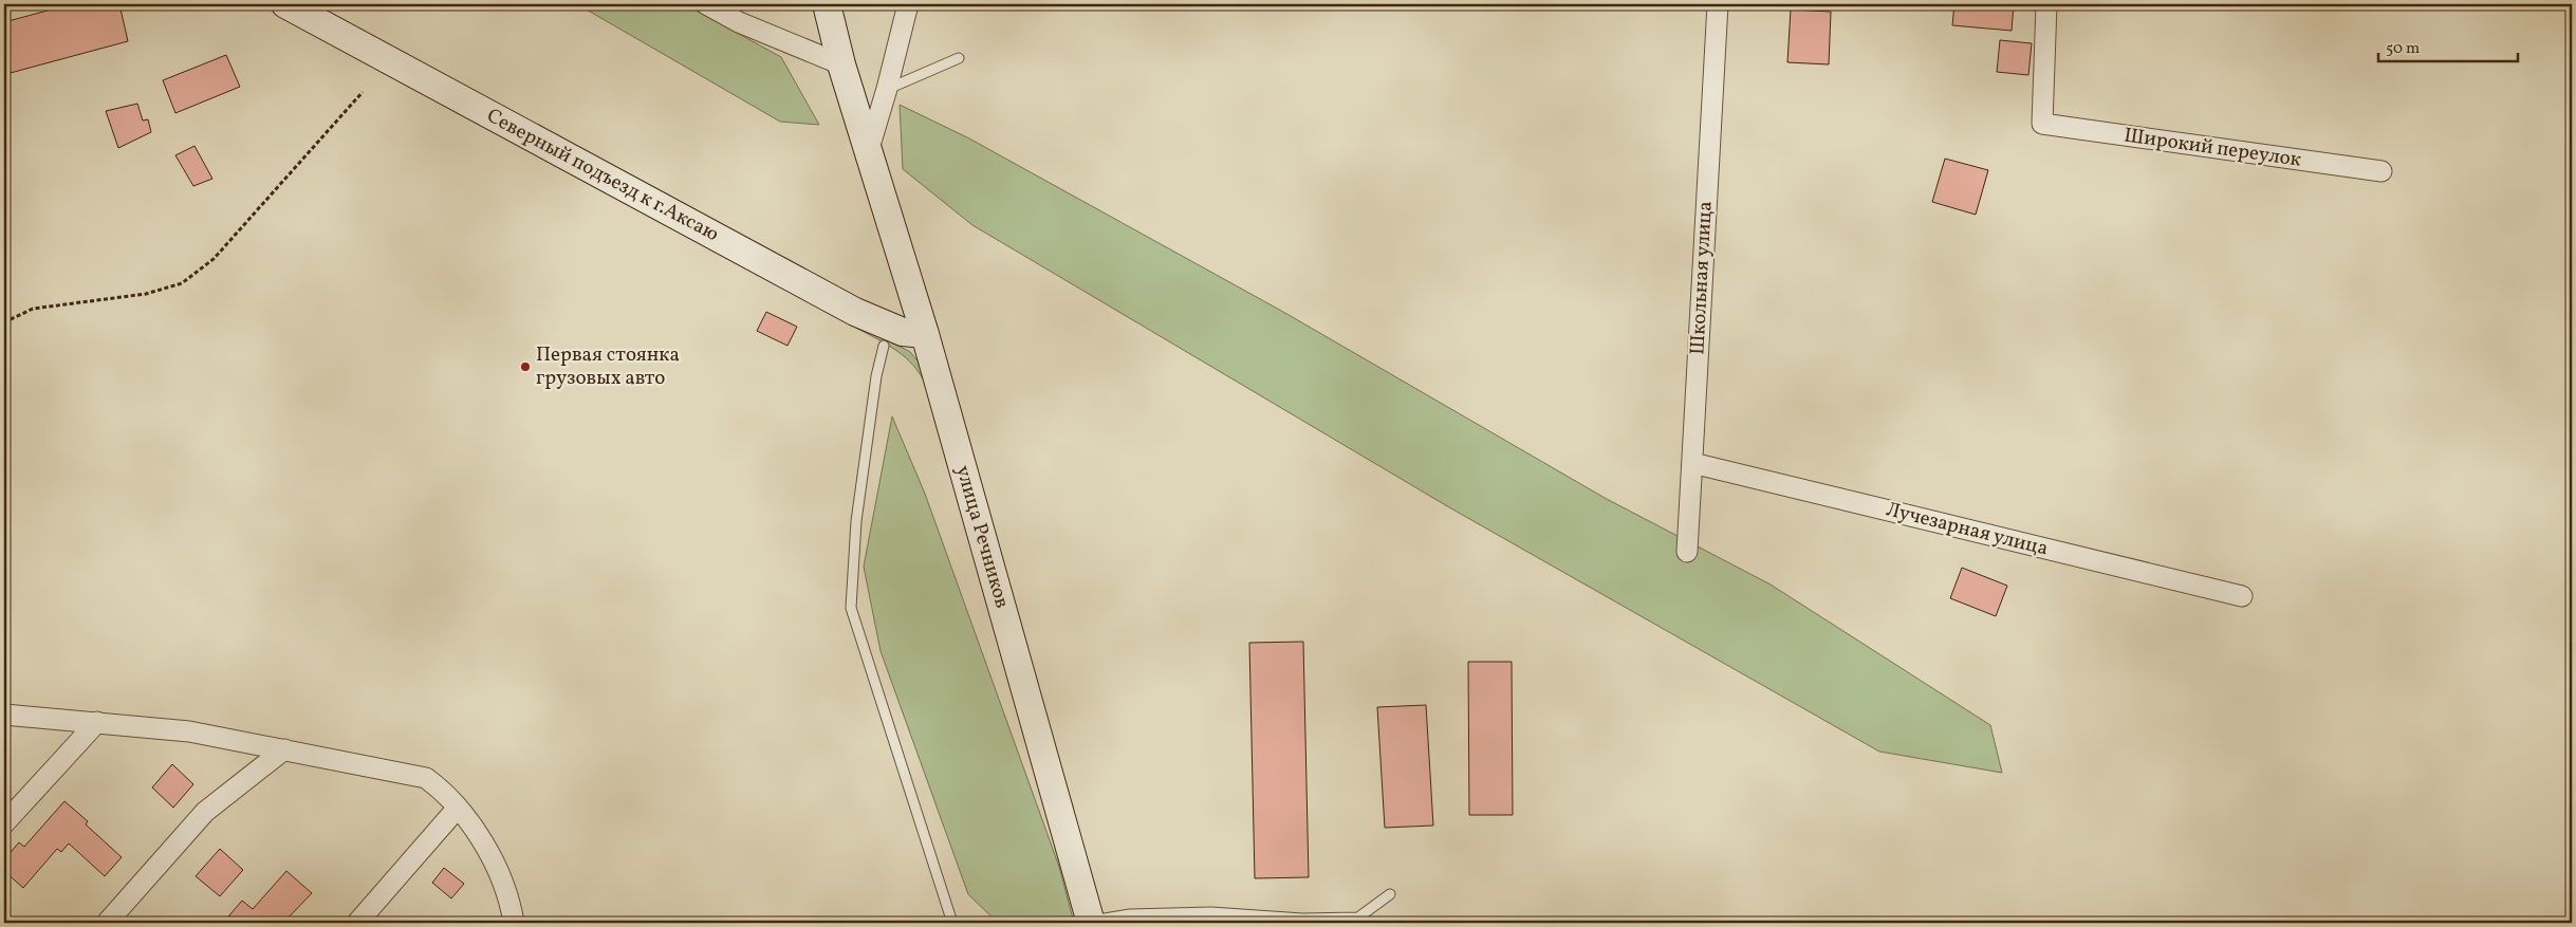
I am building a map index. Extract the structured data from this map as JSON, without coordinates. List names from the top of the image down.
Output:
{
  "streets": {
    "street": [
      "Широкий переулок",
      "Северный подъезд к г.Аксаю",
      "Школьная улица",
      "Лучезарная улица",
      "улица Речников"
    ]
  },
  "crossings": [
    ["Северный подъезд к г.Аксаю", "улица Речников"],
    ["Школьная улица", "Лучезарная улица"]
  ],
  "places": ["Первая стоянка грузовых авто"],
  "scale_bar": "50 m"
}
